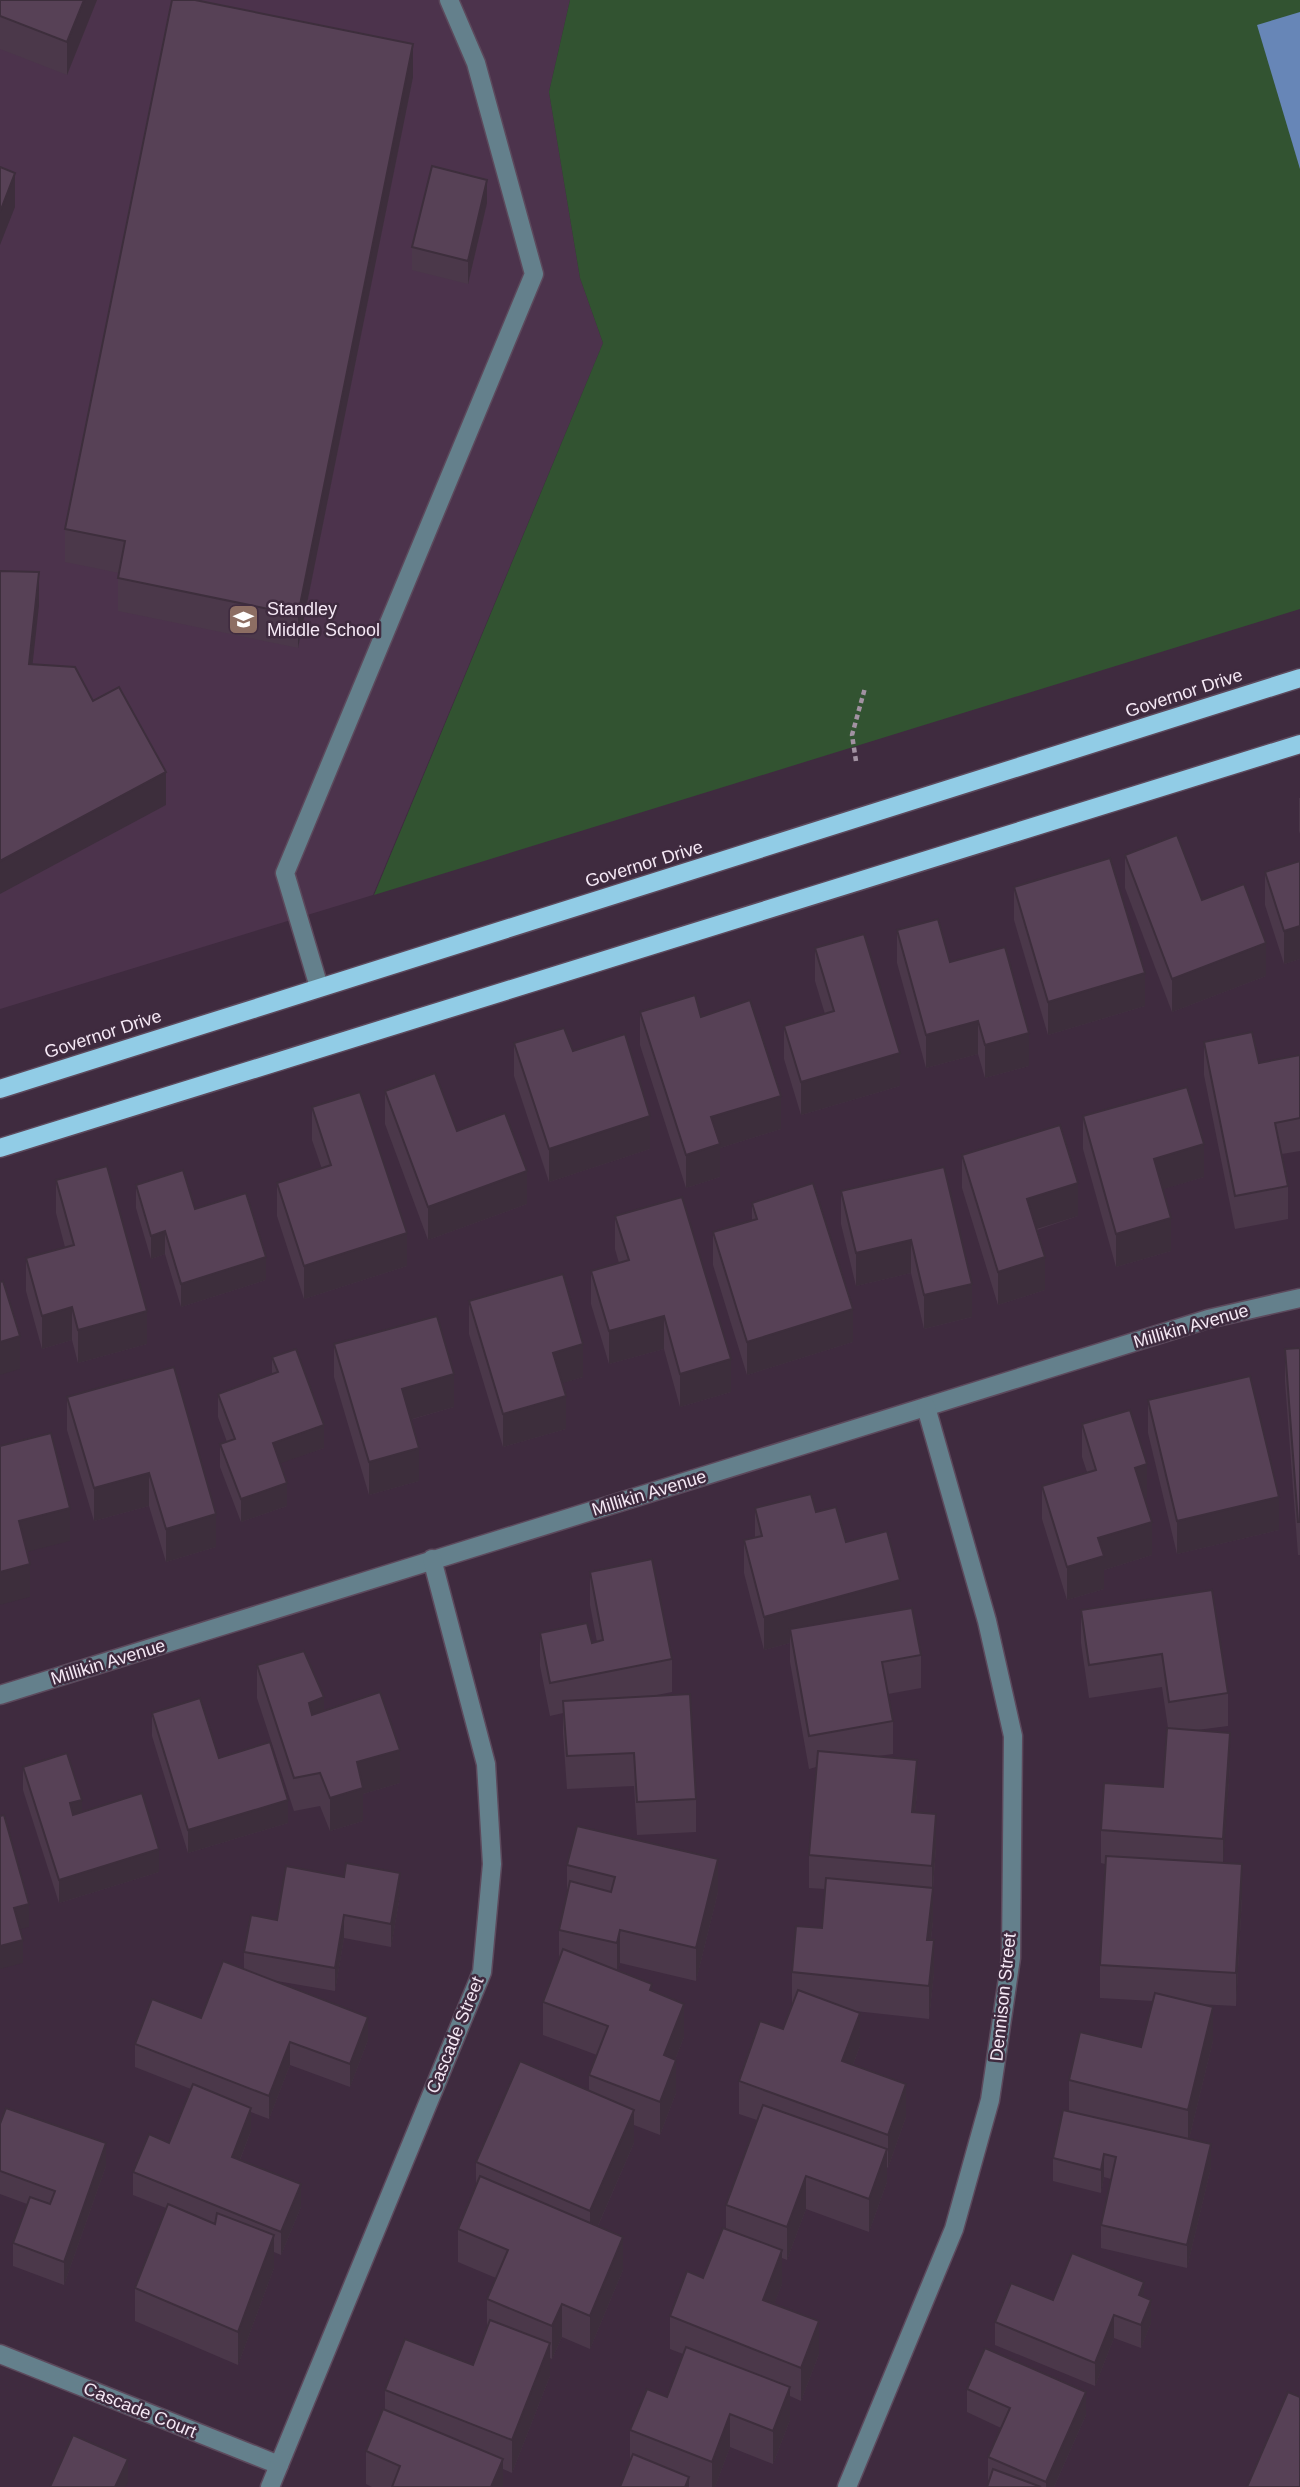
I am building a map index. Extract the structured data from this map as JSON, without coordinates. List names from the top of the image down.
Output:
{
  "streets": {
    "main road": ["Governor Drive"],
    "street": [
      "Millikin Avenue",
      "Dennison Street",
      "Cascade Street",
      "Cascade Court"
    ]
  },
  "crossings": [
    ["Millikin Avenue", "Dennison Street"],
    ["Millikin Avenue", "Cascade Street"],
    ["Cascade Street", "Cascade Court"]
  ],
  "places": {
    "school or university": ["Standley Middle School"]
  }
}
